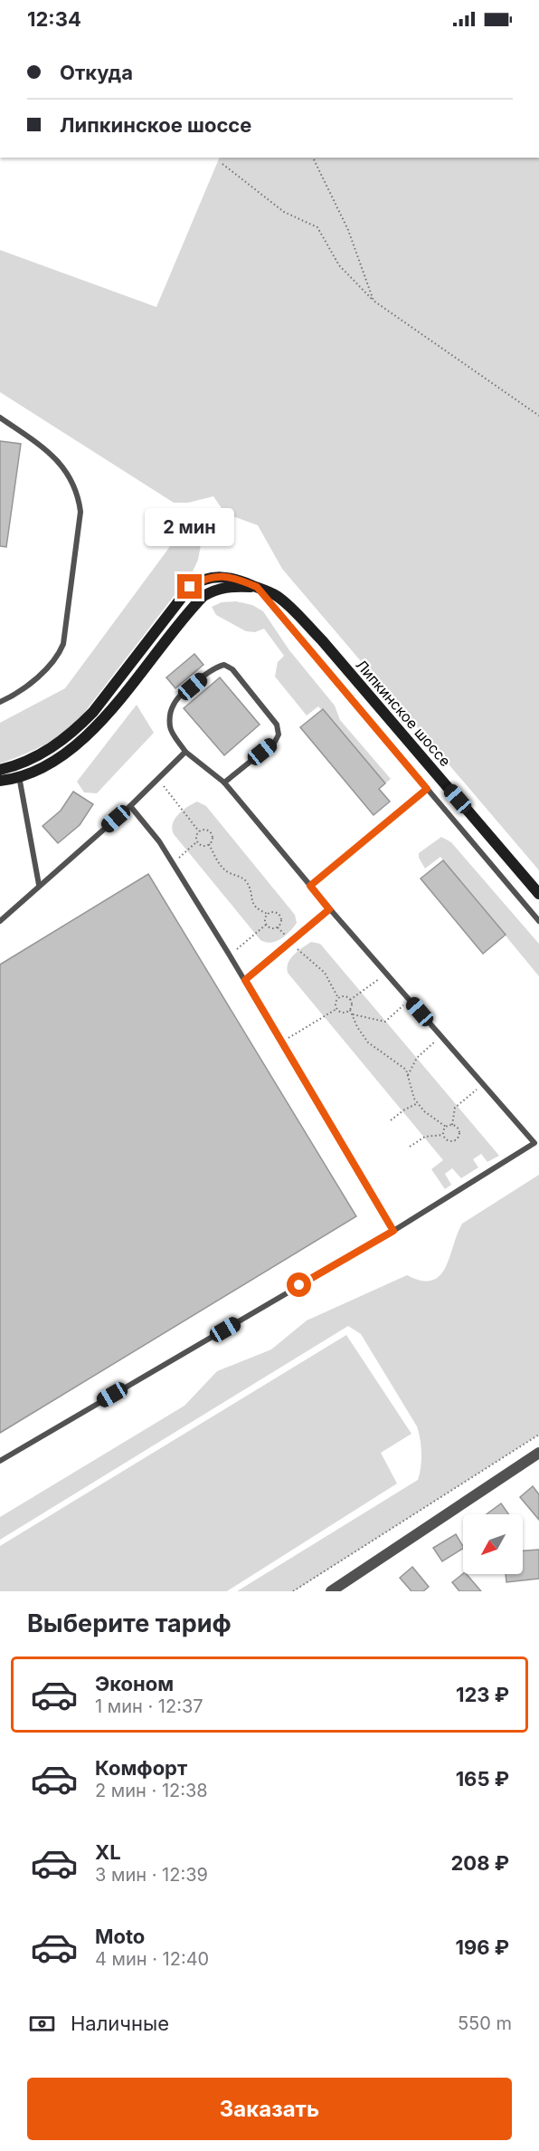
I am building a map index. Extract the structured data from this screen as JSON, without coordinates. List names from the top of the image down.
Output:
{
  "streets": {
    "street": ["Липкинское шоссе"]
  },
  "north": "bottom left",
  "page": {
    "status": "12:34",
    "banner": ["Откуда", "Липкинское шоссе"],
    "bubble": "2 мин",
    "heading": "Выберите тариф",
    "list": [
      {
        "name": "Эконом",
        "note": "1 мин · 12:37",
        "value": "123 ₽"
      },
      {
        "name": "Комфорт",
        "note": "2 мин · 12:38",
        "value": "165 ₽"
      },
      {
        "name": "XL",
        "note": "3 мин · 12:39",
        "value": "208 ₽"
      },
      {
        "name": "Moto",
        "note": "4 мин · 12:40",
        "value": "196 ₽"
      }
    ],
    "pay": ["Наличные", "550 m"],
    "buttons": "Заказать"
  }
}
